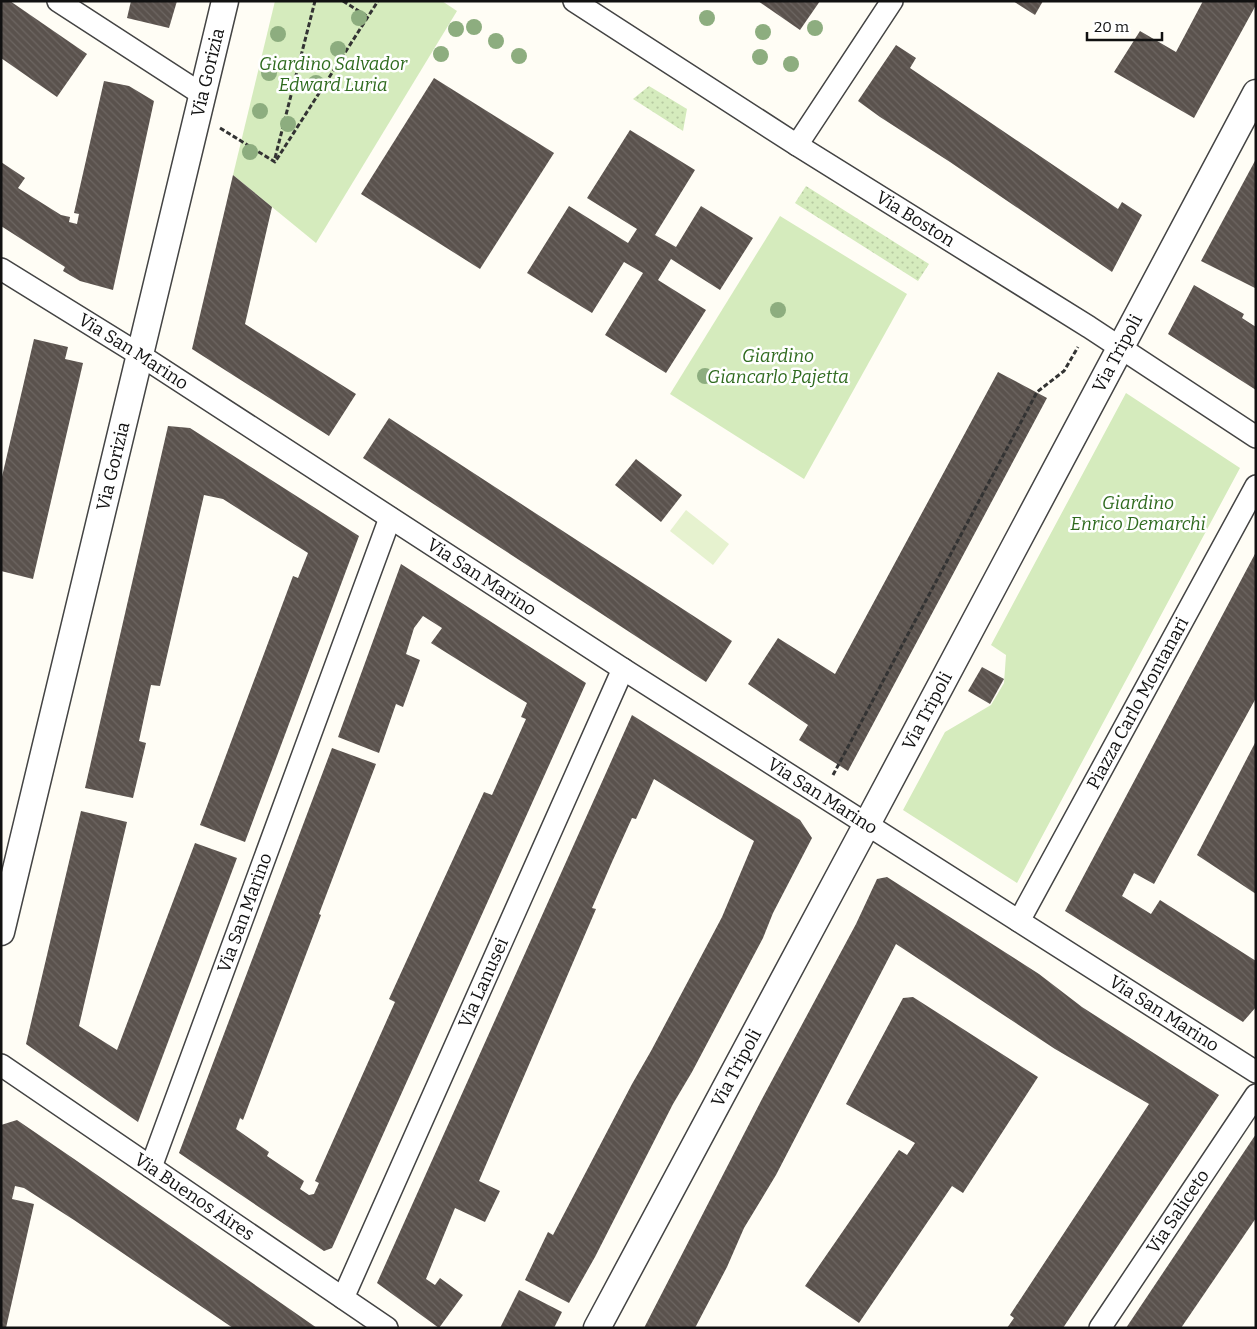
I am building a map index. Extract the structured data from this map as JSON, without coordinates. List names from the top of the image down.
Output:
{
  "streets": {
    "street": [
      "Via Gorizia",
      "Via Boston",
      "Via San Marino",
      "Via Tripoli",
      "Piazza Carlo Montanari",
      "Via Lanusei",
      "Via Buenos Aires",
      "Via Saliceto"
    ]
  },
  "crossings": [
    ["Via Gorizia", "Via San Marino"],
    ["Via Boston", "Via Tripoli"],
    ["Via San Marino", "Via Tripoli"],
    ["Via San Marino", "Piazza Carlo Montanari"],
    ["Via San Marino", "Via Lanusei"],
    ["Via San Marino", "Via Buenos Aires"],
    ["Via Lanusei", "Via Buenos Aires"]
  ],
  "parks": ["Giardino Salvador Edward Luria", "Giardino Giancarlo Pajetta", "Giardino Enrico Demarchi"],
  "scale_bar": "20 m"
}
